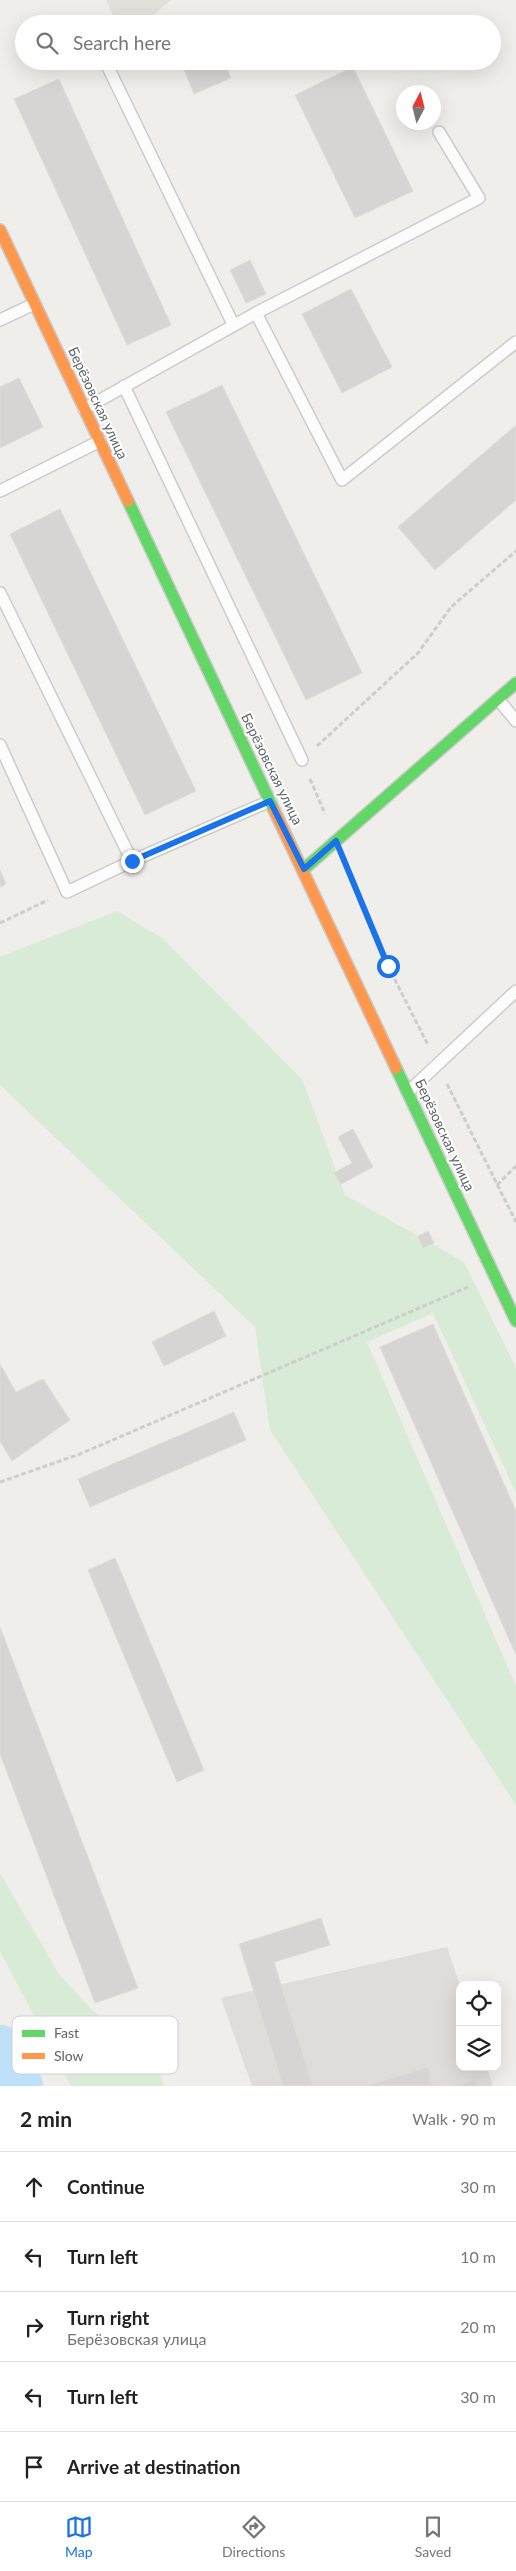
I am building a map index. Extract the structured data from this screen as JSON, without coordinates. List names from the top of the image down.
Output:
{
  "streets": {
    "street": ["Берёзовская улица"]
  },
  "legend": ["Fast", "Slow"],
  "north": "top",
  "page": {
    "search": "Search here",
    "heading": ["2 min", "Walk · 90 m"],
    "list": [
      ["Continue", "30 m"],
      ["Turn left", "10 m"],
      ["Turn right", "Берёзовская улица", "20 m"],
      ["Turn left", "30 m"],
      "Arrive at destination"
    ],
    "nav": ["Map", "Directions", "Saved"]
  }
}
